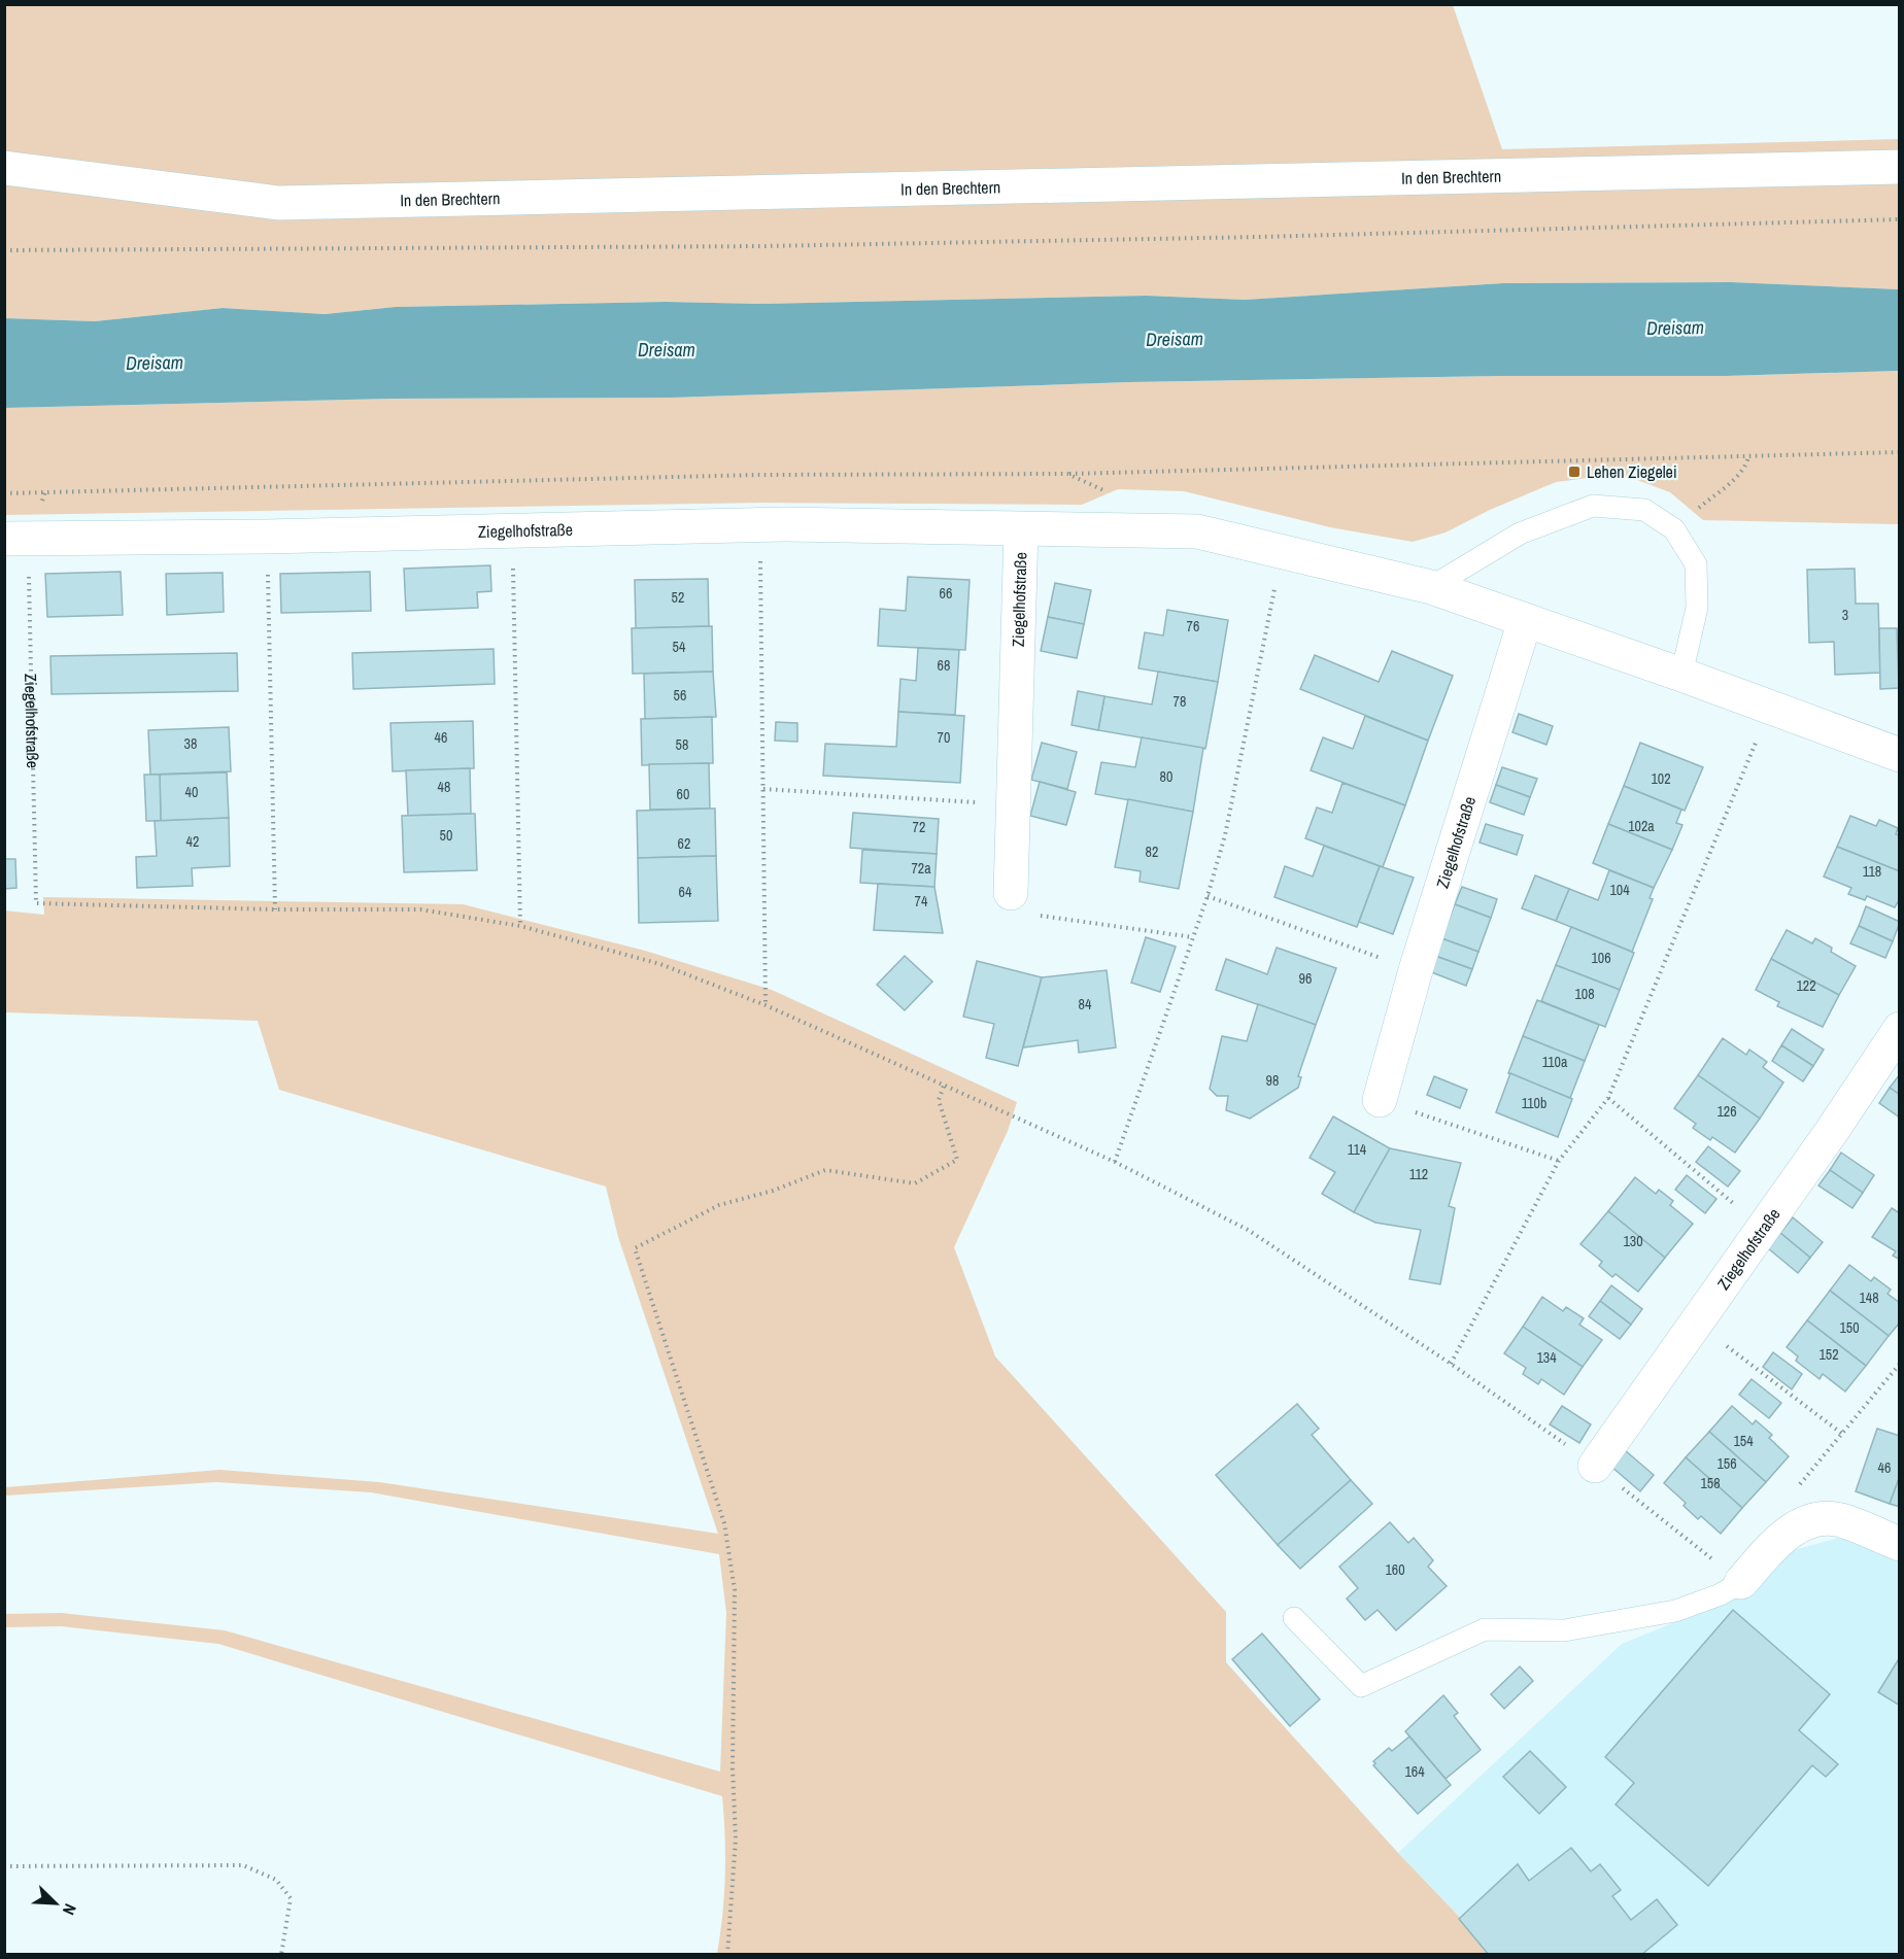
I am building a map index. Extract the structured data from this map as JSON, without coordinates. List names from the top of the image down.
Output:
{
  "streets": {
    "street": ["In den Brechtern", "Ziegelhofstraße"]
  },
  "water": ["Dreisam"],
  "places": {
    "transit": ["Lehen Ziegelei"]
  },
  "house_numbers": [
    "66",
    "52",
    "3",
    "76",
    "54",
    "68",
    "56",
    "78",
    "46",
    "70",
    "38",
    "58",
    "80",
    "102",
    "48",
    "40",
    "60",
    "102a",
    "72",
    "50",
    "42",
    "62",
    "82",
    "72a",
    "118",
    "104",
    "64",
    "74",
    "106",
    "96",
    "122",
    "108",
    "84",
    "110a",
    "98",
    "110b",
    "126",
    "114",
    "112",
    "130",
    "148",
    "150",
    "152",
    "134",
    "154",
    "156",
    "46",
    "158",
    "160",
    "164"
  ],
  "north": "bottom right"
}
